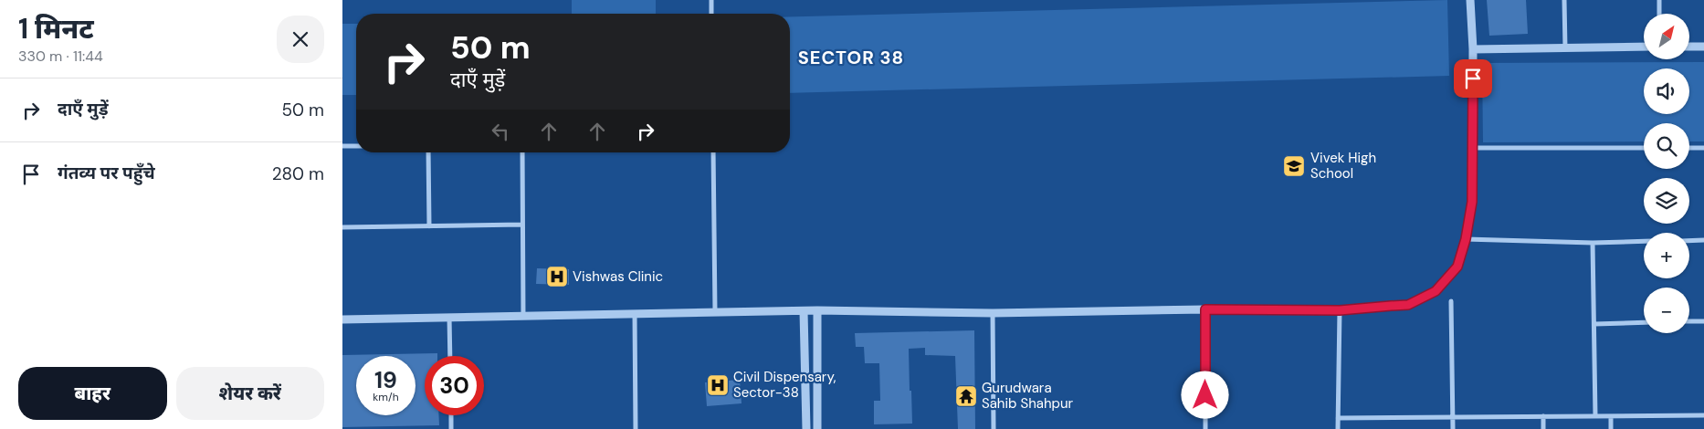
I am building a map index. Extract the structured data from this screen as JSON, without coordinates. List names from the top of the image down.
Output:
{
  "districts": ["SECTOR 38"],
  "places": {
    "school or university": ["Vivek High School"],
    "hospital": ["Vishwas Clinic", "Civil Dispensary, Sector-38"],
    "temple": ["Gurudwara Sahib Shahpur"]
  },
  "north": "top right",
  "page": {
    "heading": ["1 मिनट", "330 m · 11:44"],
    "map_buttons": ["+", "−"],
    "turn": ["50 m", "दाएँ मुड़ें"],
    "list": [
      {
        "name": "दाएँ मुड़ें",
        "value": "50 m"
      },
      {
        "name": "गंतव्य पर पहुँचे",
        "value": "280 m"
      }
    ],
    "speed": "19 km/h",
    "limit": "30",
    "buttons": ["बाहर", "शेयर करें"]
  }
}
